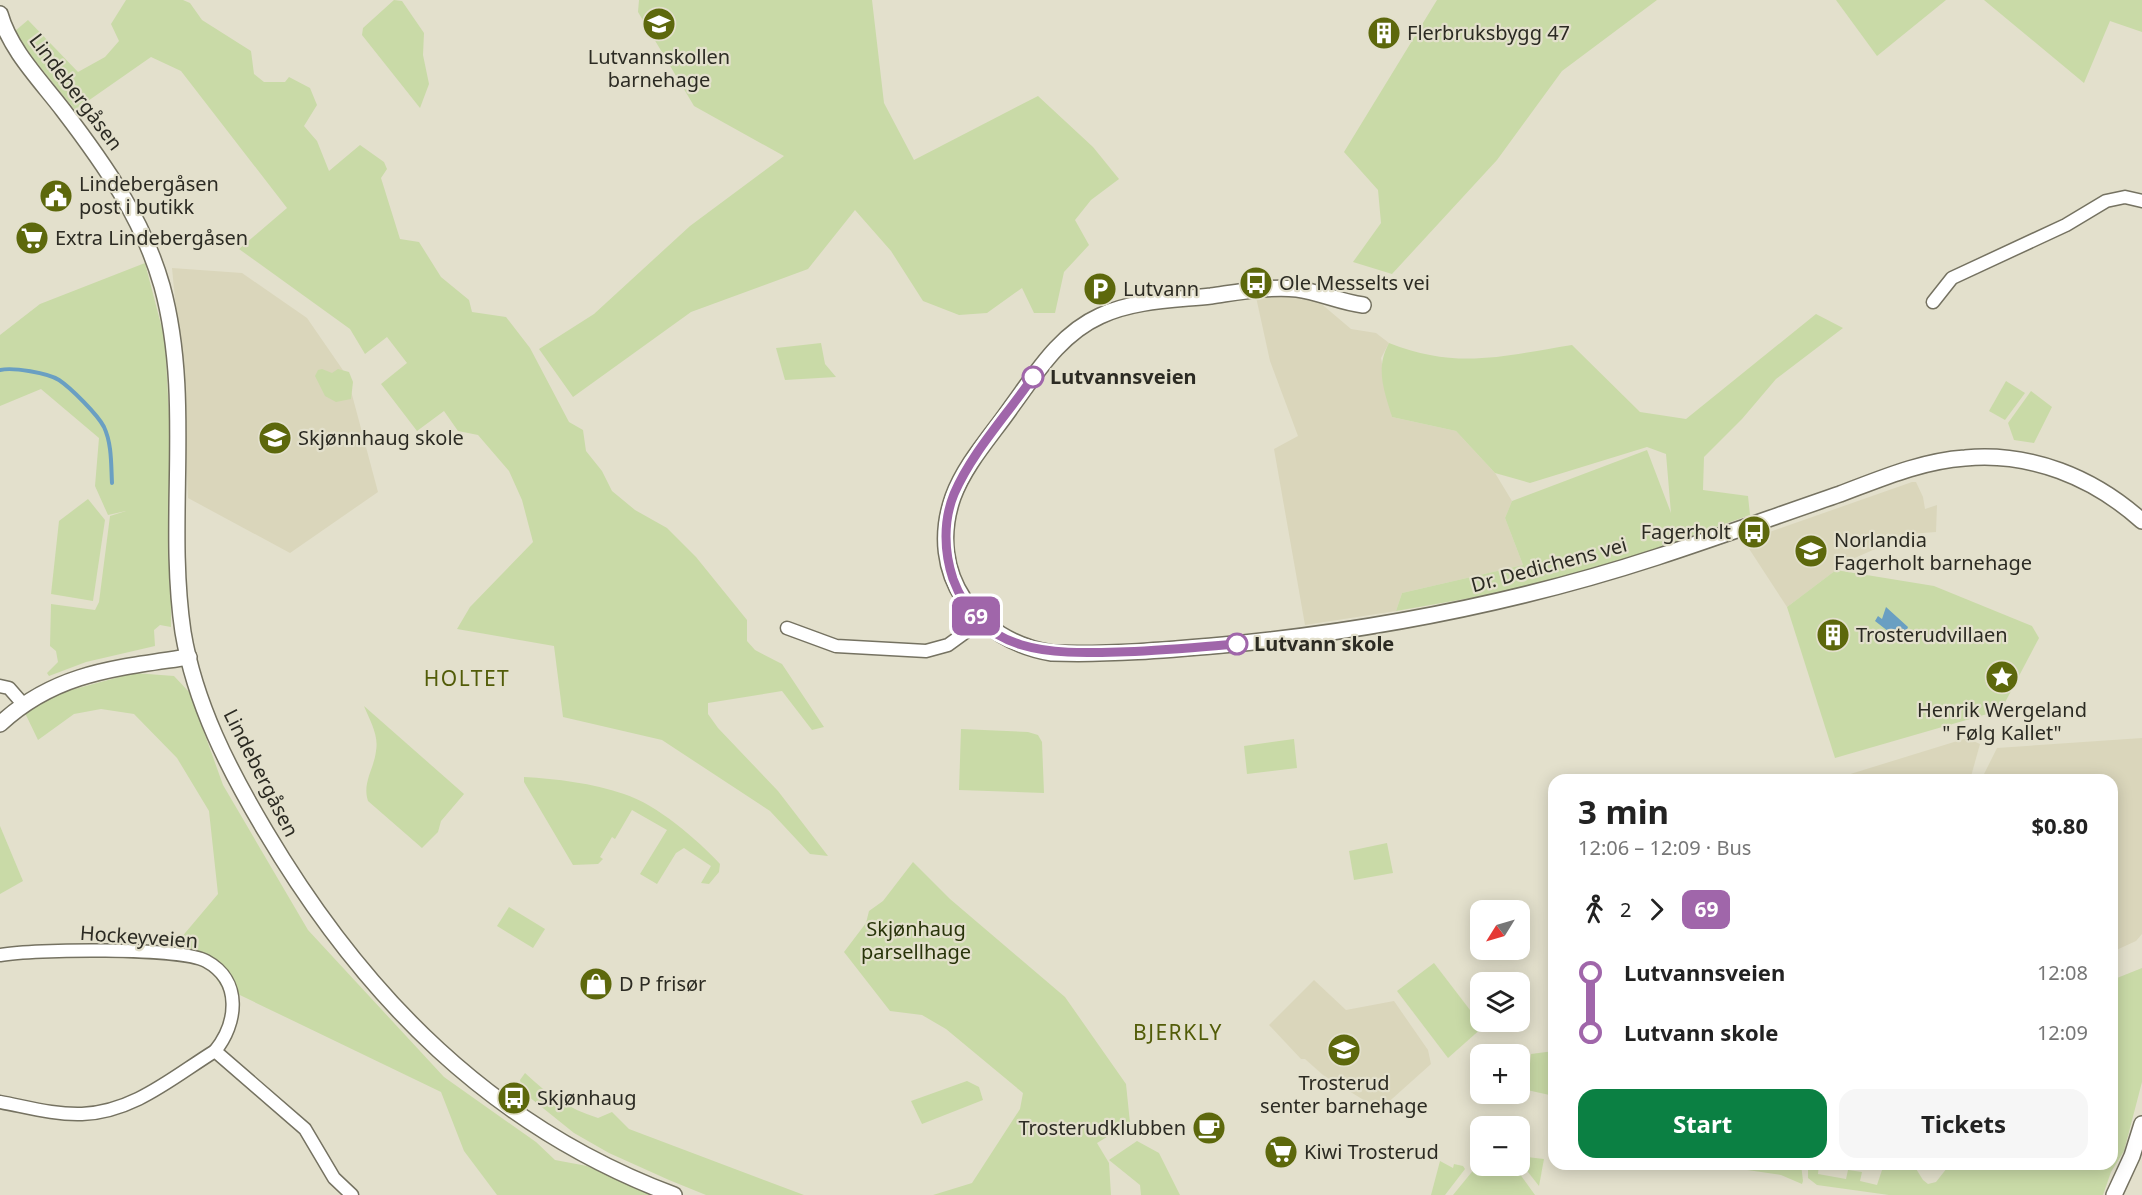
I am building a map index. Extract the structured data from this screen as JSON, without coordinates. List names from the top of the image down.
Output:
{
  "streets": {
    "street": ["Lindebergåsen", "Dr. Dedichens vei", "Hockeyveien"]
  },
  "districts": ["HOLTET", "BJERKLY"],
  "parks": ["Skjønhaug parsellhage"],
  "places": {
    "school or university": [
      "Lutvannskollen barnehage",
      "Skjønnhaug skole",
      "Norlandia Fagerholt barnehage",
      "Trosterud senter barnehage"
    ],
    "building": ["Flerbruksbygg 47", "Trosterudvillaen"],
    "public building": ["Lindebergåsen post i butikk"],
    "supermarket": ["Extra Lindebergåsen", "Kiwi Trosterud"],
    "bus stop": ["Ole Messelts vei", "Fagerholt", "Skjønhaug"],
    "parking": ["Lutvann"],
    "other": ["Lutvannsveien", "Lutvann skole"],
    "place": ["Henrik Wergeland \" Følg Kallet\""],
    "shop": ["D P frisør"],
    "cafe": ["Trosterudklubben"]
  },
  "lines": ["bus line 69"],
  "north": "bottom left",
  "page": {
    "on_map": "69",
    "heading": ["3 min", "12:06 – 12:09 · Bus", "$0.80"],
    "legs": ["2", "69"],
    "map_buttons": ["+", "−"],
    "list": [
      {
        "name": "Lutvannsveien",
        "value": "12:08"
      },
      {
        "name": "Lutvann skole",
        "value": "12:09"
      }
    ],
    "buttons": ["Start", "Tickets"]
  }
}
